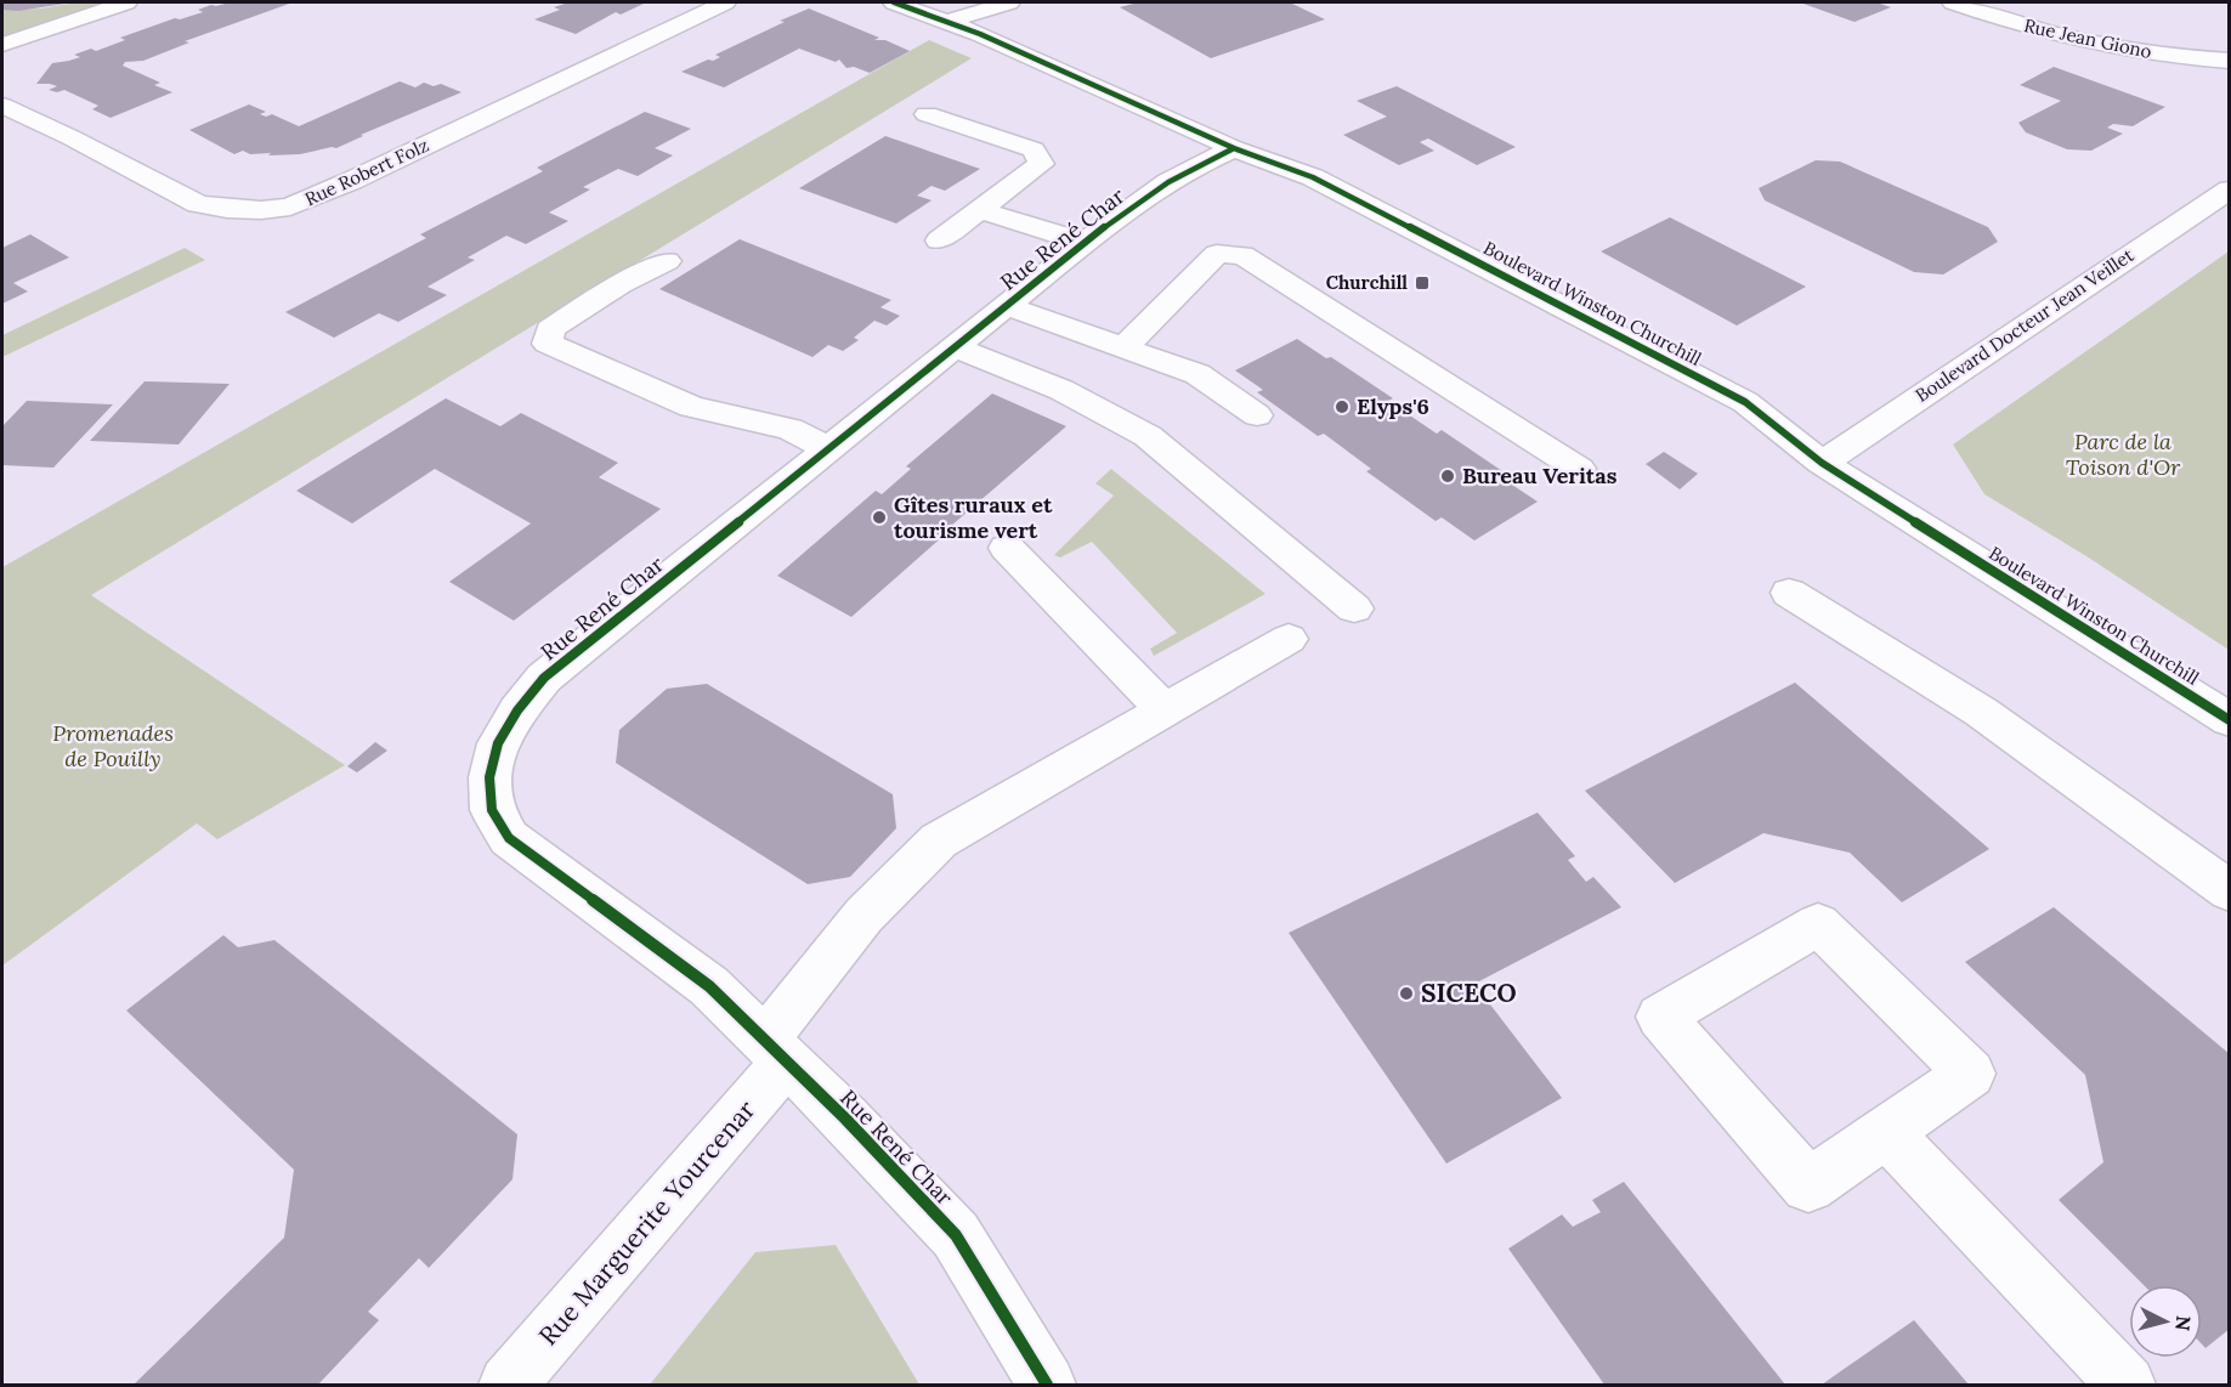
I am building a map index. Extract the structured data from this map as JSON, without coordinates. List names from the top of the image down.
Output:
{
  "streets": {
    "street": [
      "Rue Jean Giono",
      "Rue Robert Folz",
      "Rue René Char",
      "Boulevard Winston Churchill",
      "Boulevard Docteur Jean Veillet",
      "Rue Marguerite Yourcenar"
    ]
  },
  "crossings": [
    ["Rue René Char", "Boulevard Winston Churchill"],
    ["Rue René Char", "Rue Marguerite Yourcenar"],
    ["Boulevard Winston Churchill", "Boulevard Docteur Jean Veillet"]
  ],
  "parks": ["Parc de la Toison d'Or", "Promenades de Pouilly"],
  "places": {
    "transit": ["Churchill"],
    "other": [
      "Elyps'6",
      "Bureau Veritas",
      "Gîtes ruraux et tourisme vert",
      "SICECO"
    ]
  },
  "north": "right"
}
